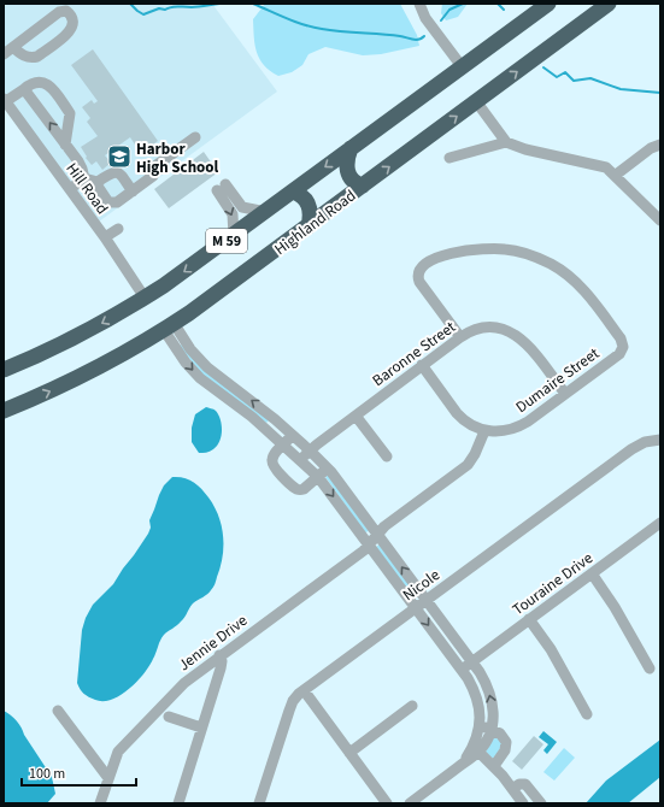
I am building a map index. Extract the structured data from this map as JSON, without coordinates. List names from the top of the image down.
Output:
{
  "streets": {
    "highway": ["Highland Road", "M 59"],
    "street": [
      "Hill Road",
      "Baronne Street",
      "Dumaire Street",
      "Touraine Drive",
      "Nicole",
      "Jennie Drive"
    ]
  },
  "crossings": [
    ["Hill Road", "M 59"],
    ["Baronne Street", "Dumaire Street"],
    ["Baronne Street", "Jennie Drive"],
    ["Dumaire Street", "Jennie Drive"]
  ],
  "places": {
    "school or university": ["Harbor High School"]
  },
  "scale_bar": "100 m"
}
